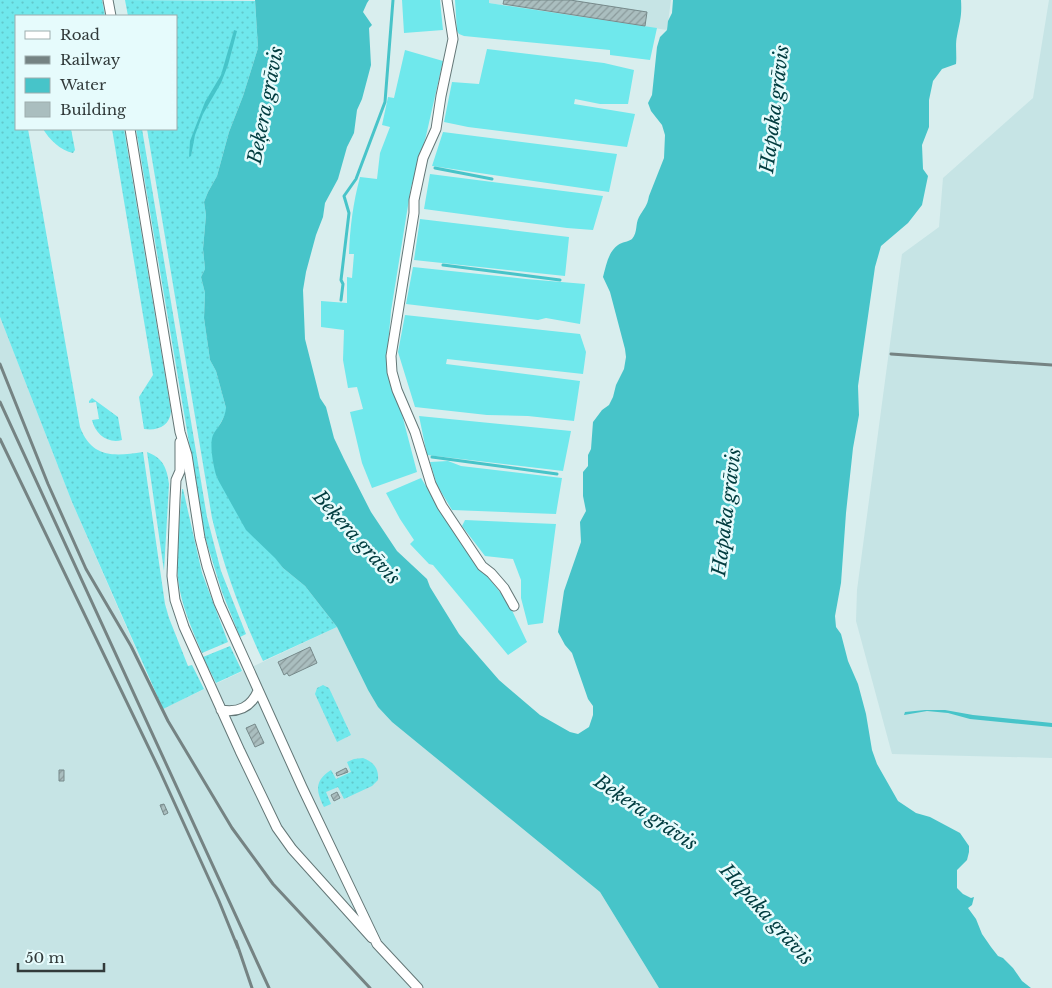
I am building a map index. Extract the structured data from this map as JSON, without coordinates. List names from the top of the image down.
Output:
{
  "water": ["Beķera grāvis", "Hapaka grāvis"],
  "legend": [
    "Road",
    "Railway",
    "Water",
    "Building"
  ],
  "scale_bar": "50 m"
}
